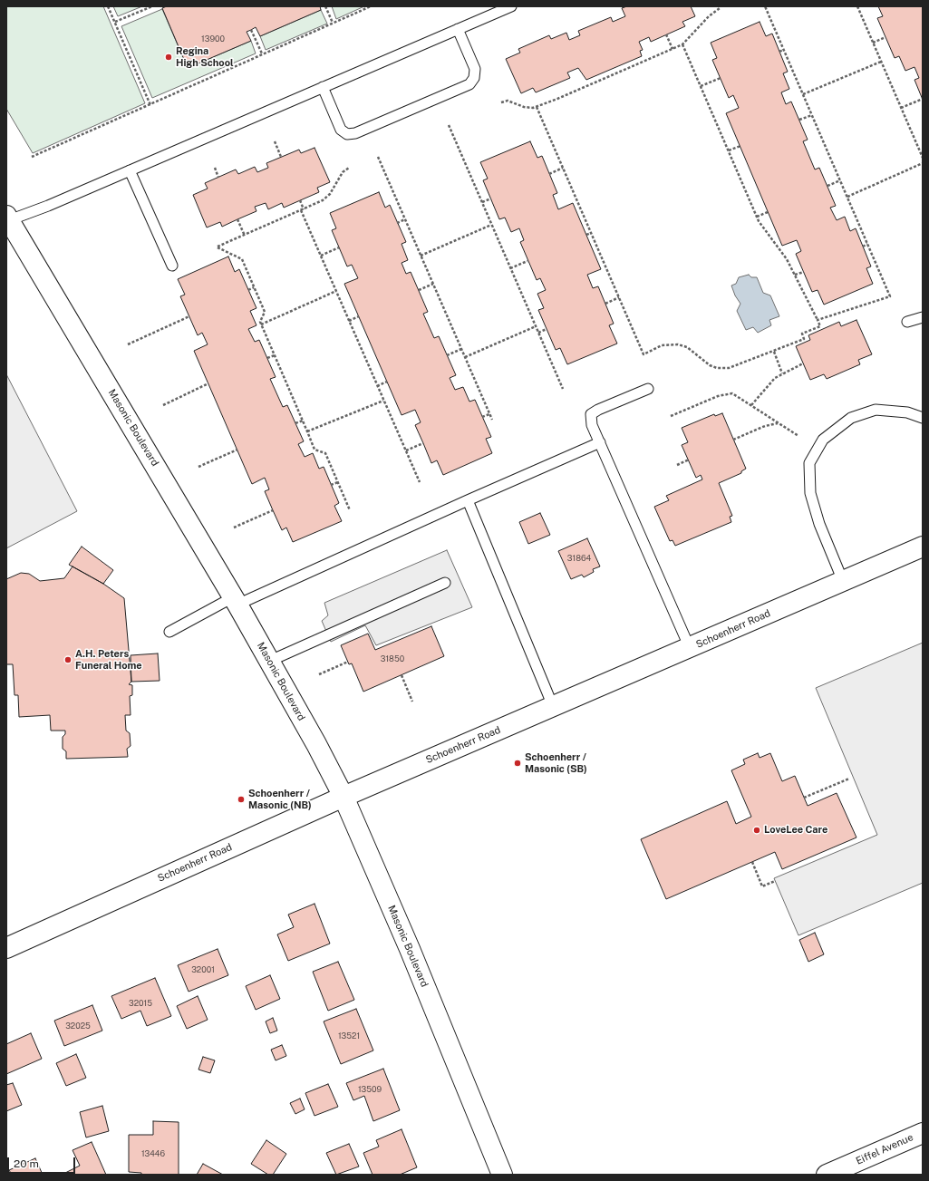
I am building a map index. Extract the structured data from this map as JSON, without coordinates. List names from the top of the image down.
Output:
{
  "streets": {
    "street": ["Masonic Boulevard", "Schoenherr Road", "Eiffel Avenue"]
  },
  "crossings": [
    ["Masonic Boulevard", "Schoenherr Road"]
  ],
  "places": [
    "Regina High School",
    "A.H. Peters Funeral Home",
    "Schoenherr / Masonic (SB)",
    "Schoenherr / Masonic (NB)",
    "LoveLee Care"
  ],
  "house_numbers": [
    "13900",
    "31864",
    "31850",
    "32001",
    "32015",
    "32025",
    "13521",
    "13509",
    "13446"
  ],
  "scale_bar": "20 m"
}
